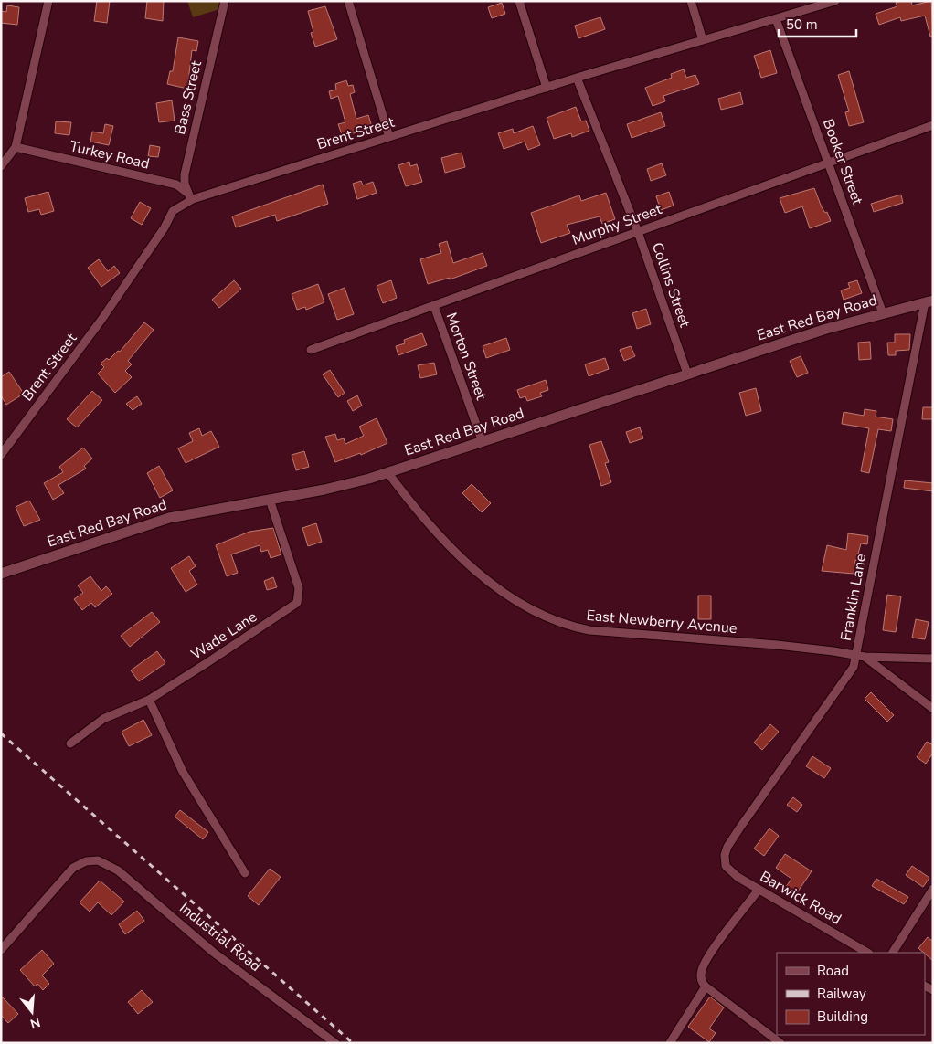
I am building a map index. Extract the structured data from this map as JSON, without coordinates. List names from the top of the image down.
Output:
{
  "streets": {
    "street": [
      "Bass Street",
      "Brent Street",
      "Turkey Road",
      "Booker Street",
      "Murphy Street",
      "Collins Street",
      "East Red Bay Road",
      "Morton Street",
      "Franklin Lane",
      "East Newberry Avenue",
      "Wade Lane",
      "Barwick Road",
      "Industrial Road"
    ]
  },
  "crossings": [
    ["Bass Street", "Brent Street"],
    ["Bass Street", "Turkey Road"],
    ["Brent Street", "Turkey Road"],
    ["Brent Street", "Booker Street"],
    ["Brent Street", "Collins Street"],
    ["Booker Street", "Murphy Street"],
    ["Booker Street", "East Red Bay Road"],
    ["Murphy Street", "Collins Street"],
    ["Murphy Street", "Morton Street"],
    ["Collins Street", "East Red Bay Road"],
    ["East Red Bay Road", "Morton Street"],
    ["East Red Bay Road", "Franklin Lane"],
    ["East Red Bay Road", "East Newberry Avenue"],
    ["East Red Bay Road", "Wade Lane"],
    ["Franklin Lane", "East Newberry Avenue"],
    ["Franklin Lane", "Barwick Road"]
  ],
  "legend": ["Road", "Railway", "Building"],
  "scale_bar": "50 m",
  "north": "bottom"
}
